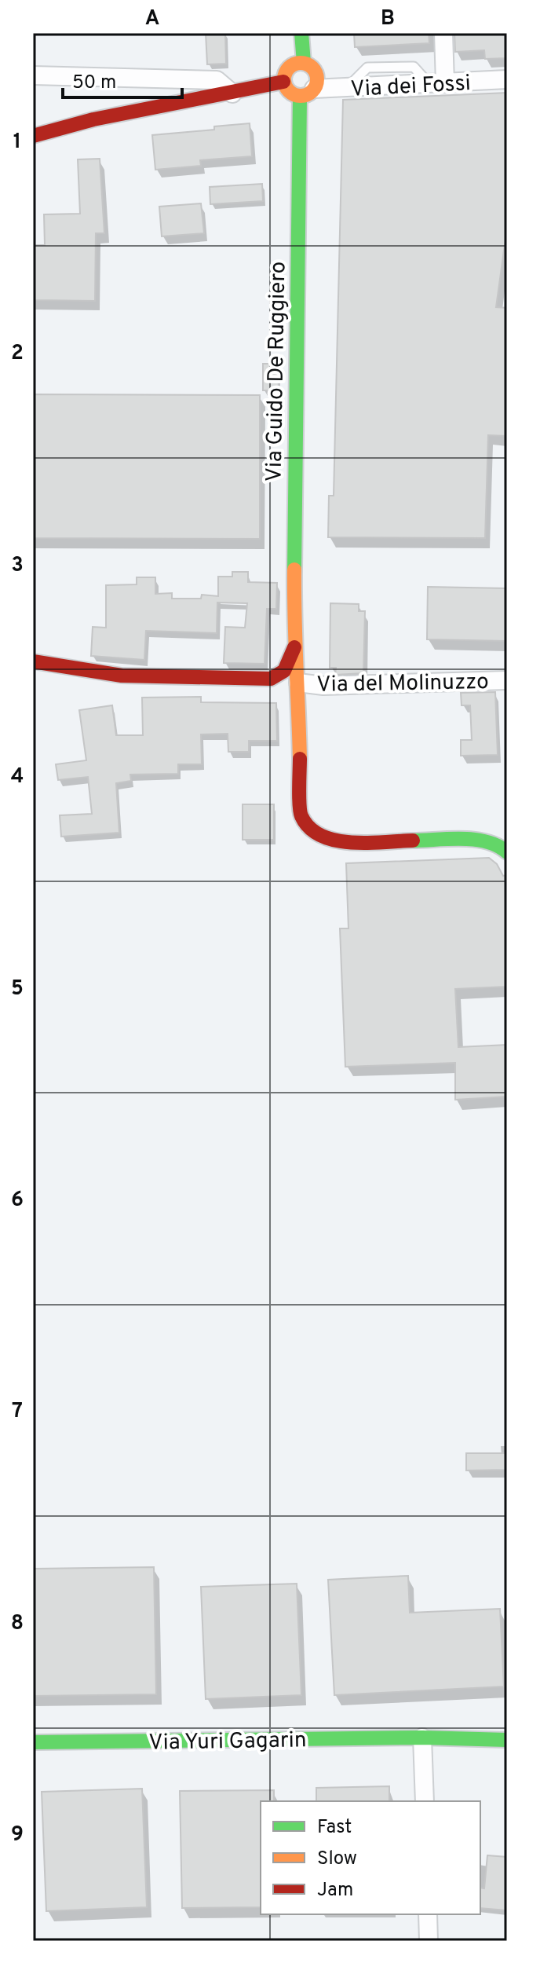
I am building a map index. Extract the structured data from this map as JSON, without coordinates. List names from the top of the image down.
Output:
{
  "streets": {
    "street": [
      "Via dei Fossi",
      "Via Guido De Ruggiero",
      "Via del Molinuzzo",
      "Via Yuri Gagarin"
    ]
  },
  "crossings": [
    ["Via dei Fossi", "Via Guido De Ruggiero"],
    ["Via Guido De Ruggiero", "Via del Molinuzzo"]
  ],
  "legend": ["Fast", "Slow", "Jam"],
  "scale_bar": "50 m",
  "grid": {
    "columns": ["A", "B"],
    "rows": [
      "1",
      "2",
      "3",
      "4",
      "5",
      "6",
      "7",
      "8",
      "9"
    ]
  }
}
